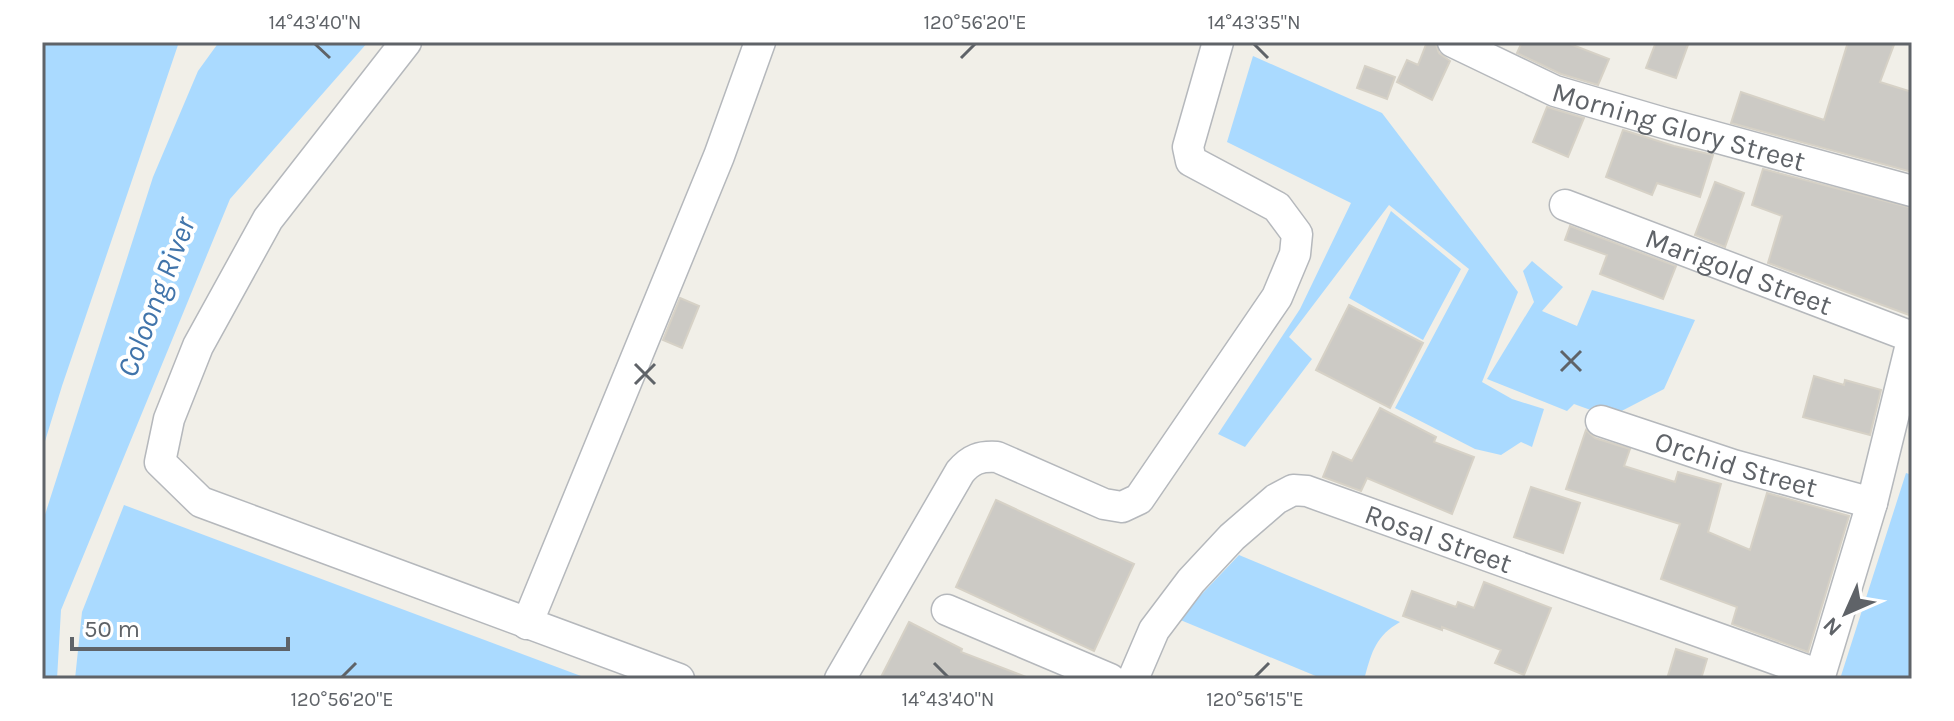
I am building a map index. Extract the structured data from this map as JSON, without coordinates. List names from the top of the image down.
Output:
{
  "streets": {
    "street": [
      "Morning Glory Street",
      "Marigold Street",
      "Orchid Street",
      "Rosal Street"
    ]
  },
  "water": ["Coloong River"],
  "scale_bar": "50 m",
  "north": "bottom left",
  "coordinates": [
    "14°43'40\"N",
    "120°56'20\"E",
    "14°43'35\"N",
    "120°56'15\"E"
  ]
}
